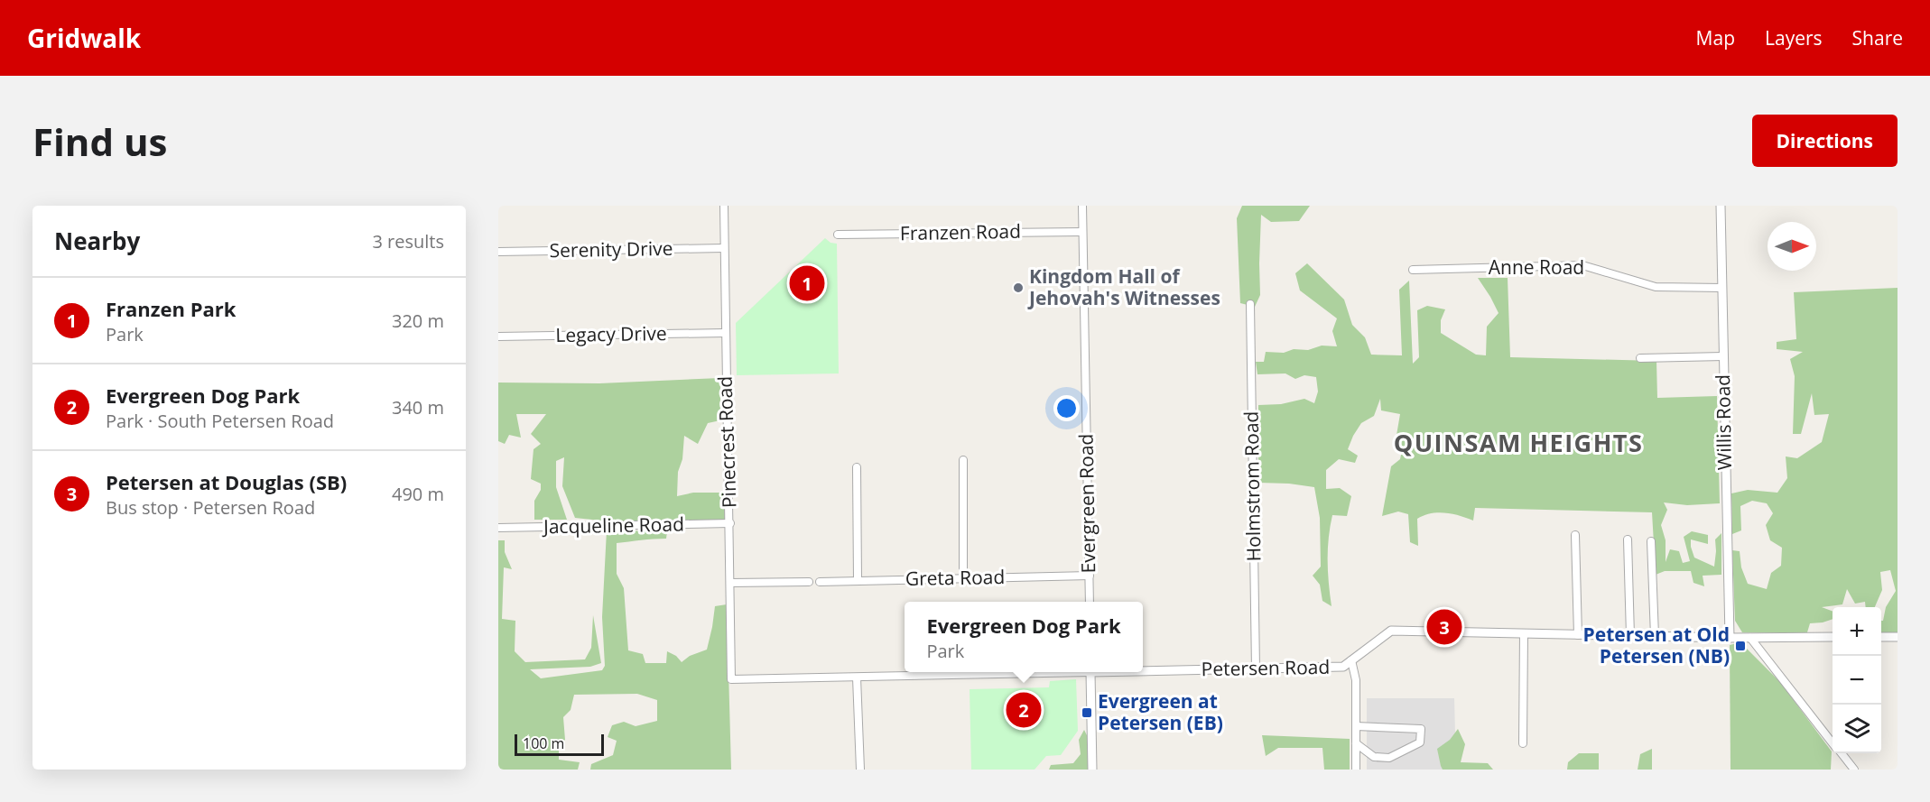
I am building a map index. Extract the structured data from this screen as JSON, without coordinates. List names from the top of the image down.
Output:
{
  "streets": {
    "street": [
      "Franzen Road",
      "Serenity Drive",
      "Anne Road",
      "Legacy Drive",
      "Willis Road",
      "Pinecrest Road",
      "Holmstrom Road",
      "Evergreen Road",
      "Jacqueline Road",
      "Greta Road",
      "Petersen Road"
    ]
  },
  "crossings": [
    ["Franzen Road", "Evergreen Road"],
    ["Serenity Drive", "Pinecrest Road"],
    ["Anne Road", "Willis Road"],
    ["Legacy Drive", "Pinecrest Road"],
    ["Willis Road", "Petersen Road"],
    ["Pinecrest Road", "Jacqueline Road"],
    ["Holmstrom Road", "Petersen Road"],
    ["Evergreen Road", "Greta Road"]
  ],
  "districts": ["QUINSAM HEIGHTS"],
  "places": {
    "other": ["Kingdom Hall of Jehovah's Witnesses"],
    "transit": ["Petersen at Old Petersen (NB)", "Evergreen at Petersen (EB)"]
  },
  "scale_bar": "100 m",
  "north": "right",
  "page": {
    "header": "Gridwalk",
    "nav": ["Map", "Layers", "Share"],
    "buttons": "Directions",
    "title": "Find us",
    "heading": ["Nearby", "3 results"],
    "pins": ["1", "3", "2"],
    "list": [
      {
        "mark": "1",
        "name": "Franzen Park",
        "note": "Park",
        "value": "320 m"
      },
      {
        "mark": "2",
        "name": "Evergreen Dog Park",
        "note": "Park · South Petersen Road",
        "value": "340 m"
      },
      {
        "mark": "3",
        "name": "Petersen at Douglas (SB)",
        "note": "Bus stop · Petersen Road",
        "value": "490 m"
      }
    ],
    "popup": ["Evergreen Dog Park", "Park"],
    "map_buttons": ["+", "−"],
    "scale": "100 m"
  }
}
